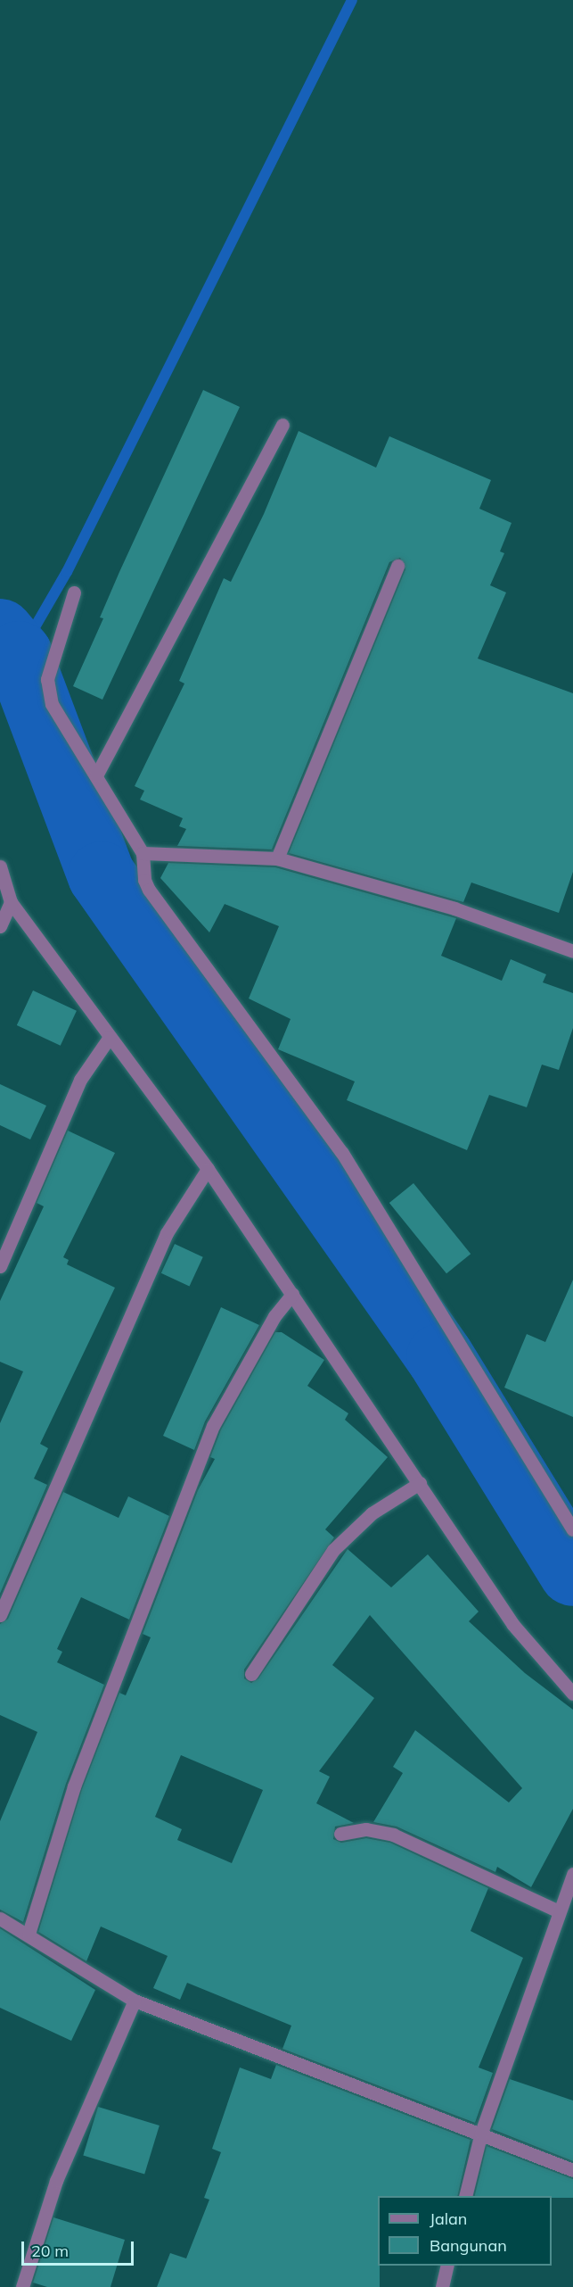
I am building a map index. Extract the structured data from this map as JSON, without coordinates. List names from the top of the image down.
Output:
{
  "legend": ["Jalan", "Bangunan"],
  "scale_bar": "20 m"
}
